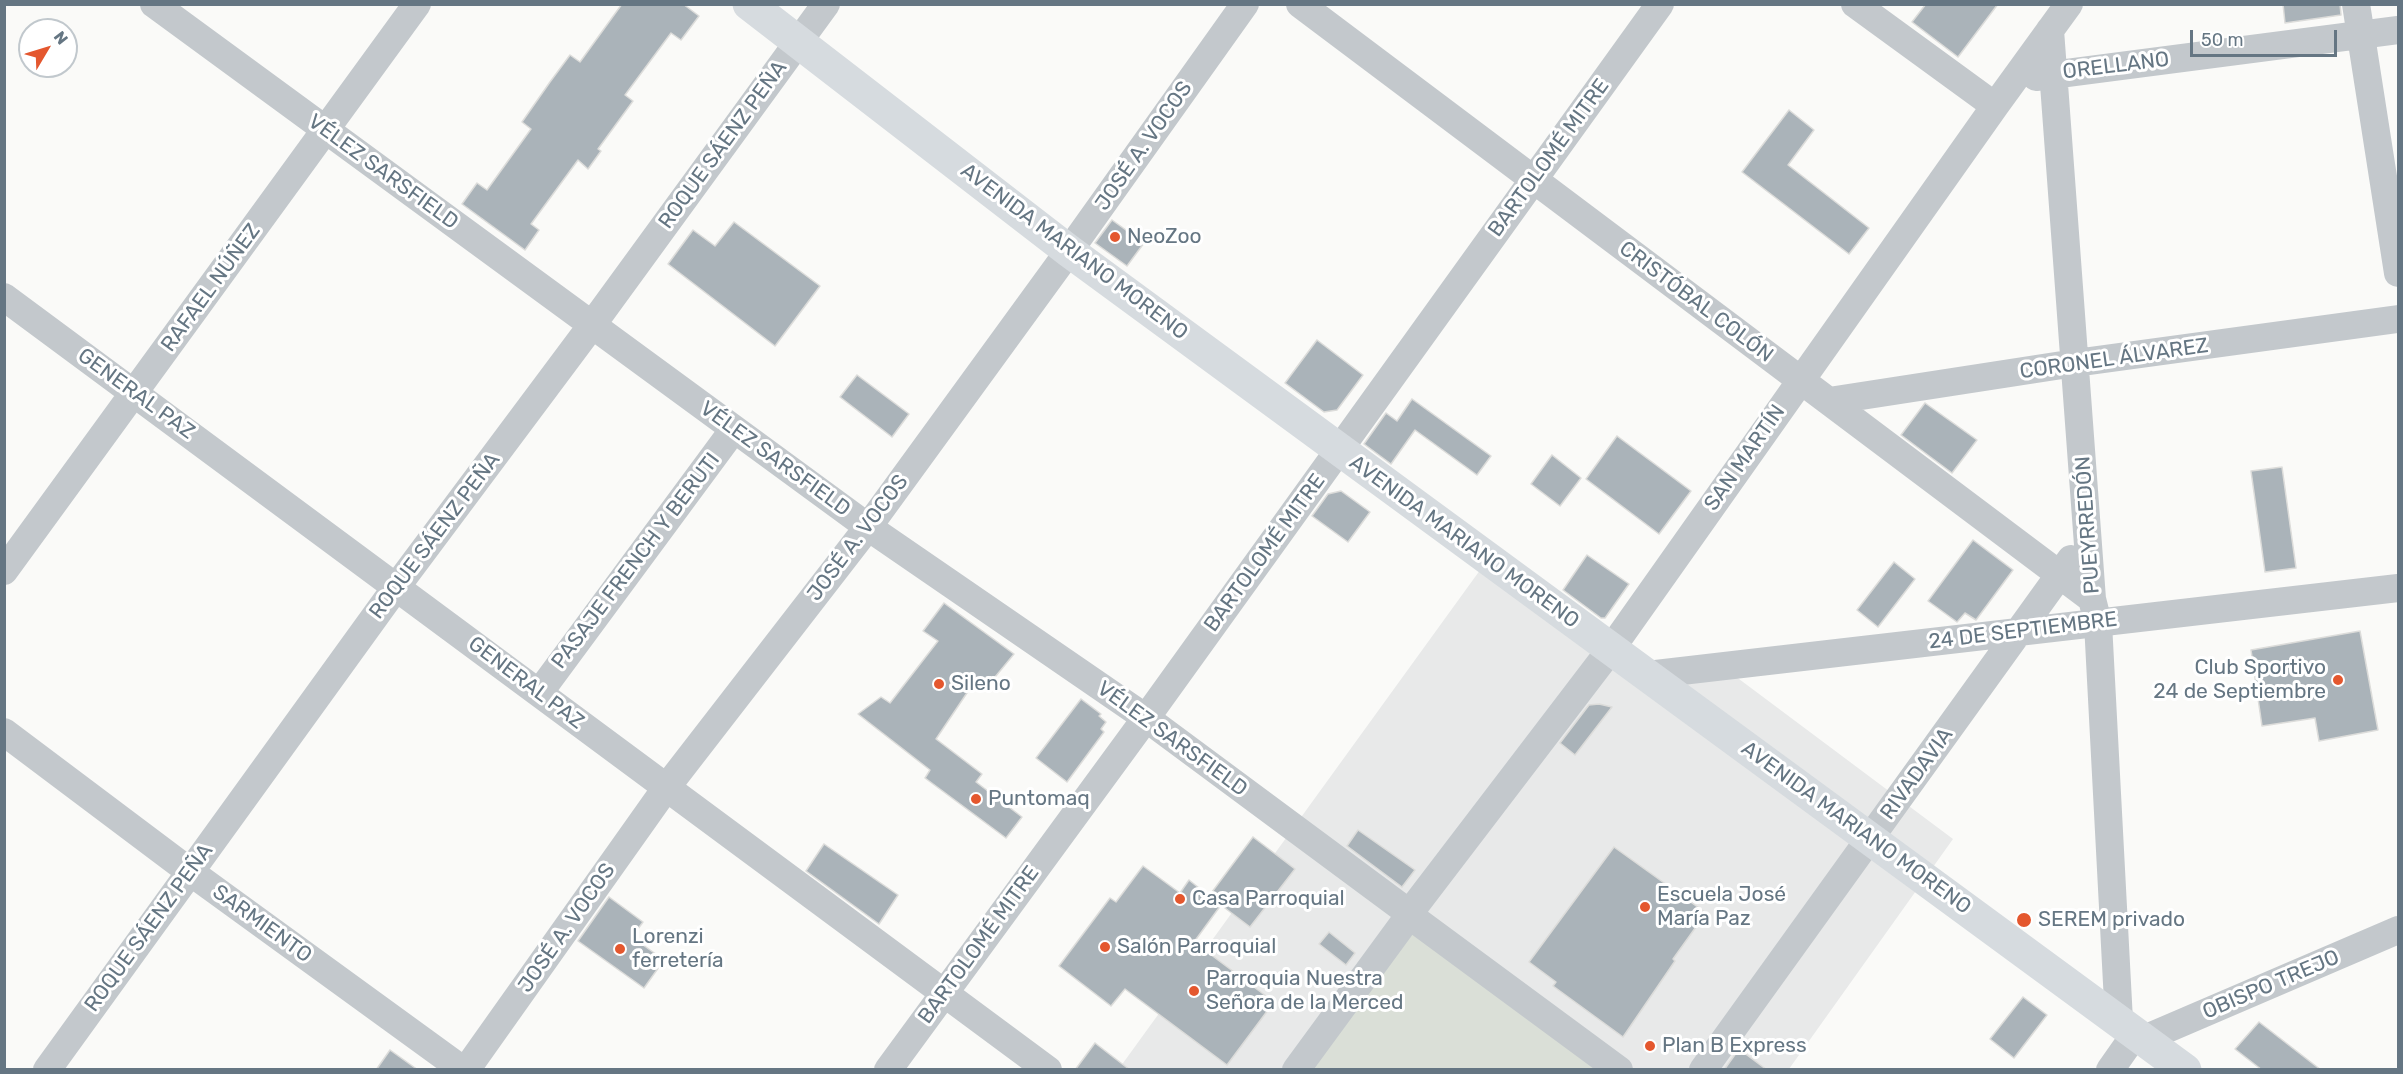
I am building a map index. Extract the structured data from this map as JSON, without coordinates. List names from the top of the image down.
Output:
{
  "streets": {
    "main road": ["AVENIDA MARIANO MORENO"],
    "street": [
      "ORELLANO",
      "ROQUE SÁENZ PEÑA",
      "JOSÉ A. VOCOS",
      "BARTOLOMÉ MITRE",
      "VÉLEZ SARSFIELD",
      "RAFAEL NÚÑEZ",
      "CRISTÓBAL COLÓN",
      "CORONEL ÁLVAREZ",
      "GENERAL PAZ",
      "SAN MARTÍN",
      "PUEYRREDÓN",
      "PASAJE FRENCH Y BERUTI",
      "24 DE SEPTIEMBRE",
      "RIVADAVIA",
      "SARMIENTO",
      "OBISPO TREJO"
    ]
  },
  "crossings": [
    ["ORELLANO", "SAN MARTÍN"],
    ["ORELLANO", "PUEYRREDÓN"],
    ["ROQUE SÁENZ PEÑA", "VÉLEZ SARSFIELD"],
    ["ROQUE SÁENZ PEÑA", "AVENIDA MARIANO MORENO"],
    ["ROQUE SÁENZ PEÑA", "GENERAL PAZ"],
    ["ROQUE SÁENZ PEÑA", "SARMIENTO"],
    ["JOSÉ A. VOCOS", "VÉLEZ SARSFIELD"],
    ["JOSÉ A. VOCOS", "AVENIDA MARIANO MORENO"],
    ["JOSÉ A. VOCOS", "GENERAL PAZ"],
    ["JOSÉ A. VOCOS", "SARMIENTO"],
    ["BARTOLOMÉ MITRE", "VÉLEZ SARSFIELD"],
    ["BARTOLOMÉ MITRE", "AVENIDA MARIANO MORENO"],
    ["BARTOLOMÉ MITRE", "CRISTÓBAL COLÓN"],
    ["BARTOLOMÉ MITRE", "GENERAL PAZ"],
    ["VÉLEZ SARSFIELD", "RAFAEL NÚÑEZ"],
    ["VÉLEZ SARSFIELD", "SAN MARTÍN"],
    ["VÉLEZ SARSFIELD", "PASAJE FRENCH Y BERUTI"],
    ["AVENIDA MARIANO MORENO", "SAN MARTÍN"],
    ["AVENIDA MARIANO MORENO", "PUEYRREDÓN"],
    ["AVENIDA MARIANO MORENO", "24 DE SEPTIEMBRE"],
    ["AVENIDA MARIANO MORENO", "RIVADAVIA"],
    ["AVENIDA MARIANO MORENO", "OBISPO TREJO"],
    ["RAFAEL NÚÑEZ", "GENERAL PAZ"],
    ["CRISTÓBAL COLÓN", "CORONEL ÁLVAREZ"],
    ["CRISTÓBAL COLÓN", "SAN MARTÍN"],
    ["CRISTÓBAL COLÓN", "PUEYRREDÓN"],
    ["CRISTÓBAL COLÓN", "24 DE SEPTIEMBRE"],
    ["CRISTÓBAL COLÓN", "RIVADAVIA"],
    ["CORONEL ÁLVAREZ", "PUEYRREDÓN"],
    ["GENERAL PAZ", "PASAJE FRENCH Y BERUTI"],
    ["SAN MARTÍN", "PUEYRREDÓN"],
    ["PUEYRREDÓN", "24 DE SEPTIEMBRE"],
    ["PUEYRREDÓN", "RIVADAVIA"],
    ["PUEYRREDÓN", "OBISPO TREJO"],
    ["24 DE SEPTIEMBRE", "RIVADAVIA"]
  ],
  "places": [
    "NeoZoo",
    "Club Sportivo 24 de Septiembre",
    "Sileno",
    "Puntomaq",
    "Casa Parroquial",
    "Escuela José María Paz",
    "SEREM privado",
    "Salón Parroquial",
    "Lorenzi ferretería",
    "Parroquia Nuestra Señora de la Merced",
    "Plan B Express"
  ],
  "scale_bar": "50 m",
  "north": "top right"
}
